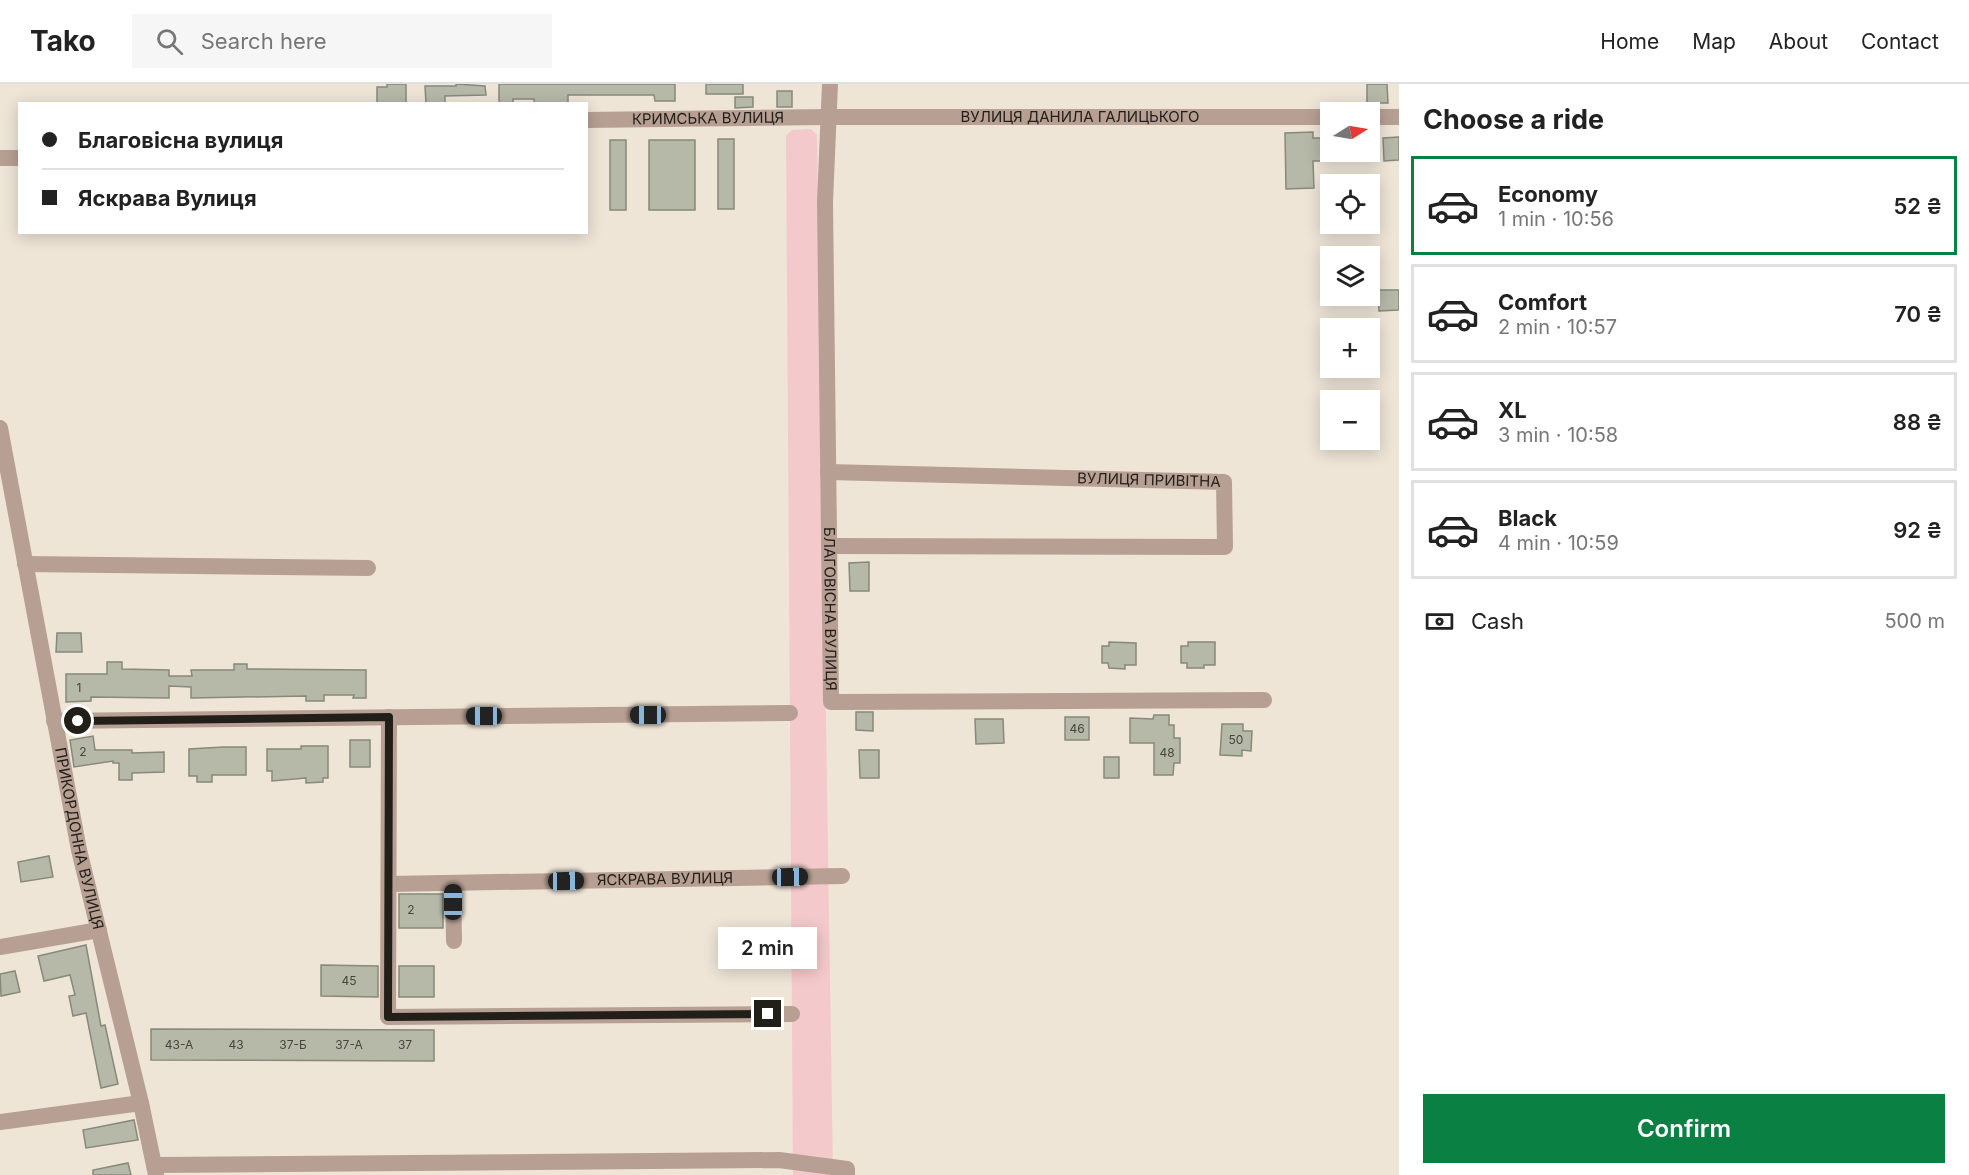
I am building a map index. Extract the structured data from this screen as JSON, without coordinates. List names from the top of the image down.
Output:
{
  "streets": {
    "street": [
      "ВУЛИЦЯ ДАНИЛА ГАЛИЦЬКОГО",
      "КРИМСЬКА ВУЛИЦЯ",
      "ВУЛИЦЯ ПРИВІТНА",
      "БЛАГОВІСНА ВУЛИЦЯ",
      "ПРИКОРДОННА ВУЛИЦЯ",
      "ЯСКРАВА ВУЛИЦЯ"
    ]
  },
  "crossings": [
    ["ВУЛИЦЯ ДАНИЛА ГАЛИЦЬКОГО", "КРИМСЬКА ВУЛИЦЯ"],
    ["ВУЛИЦЯ ДАНИЛА ГАЛИЦЬКОГО", "БЛАГОВІСНА ВУЛИЦЯ"],
    ["КРИМСЬКА ВУЛИЦЯ", "БЛАГОВІСНА ВУЛИЦЯ"],
    ["ВУЛИЦЯ ПРИВІТНА", "БЛАГОВІСНА ВУЛИЦЯ"]
  ],
  "house_numbers": [
    "1",
    "46",
    "50",
    "2",
    "48",
    "2",
    "45",
    "43-А",
    "43",
    "37-Б",
    "37-А",
    "37"
  ],
  "north": "right",
  "page": {
    "header": "Tako",
    "search": "Search here",
    "nav": [
      "Home",
      "Map",
      "About",
      "Contact"
    ],
    "heading": "Choose a ride",
    "map_buttons": ["+", "−"],
    "banner": ["Благовісна вулиця", "Яскрава Вулиця"],
    "list": [
      {
        "name": "Economy",
        "note": "1 min · 10:56",
        "value": "52 ₴"
      },
      {
        "name": "Comfort",
        "note": "2 min · 10:57",
        "value": "70 ₴"
      },
      {
        "name": "XL",
        "note": "3 min · 10:58",
        "value": "88 ₴"
      },
      {
        "name": "Black",
        "note": "4 min · 10:59",
        "value": "92 ₴"
      }
    ],
    "pay": ["Cash", "500 m"],
    "bubble": "2 min",
    "buttons": "Confirm"
  }
}
